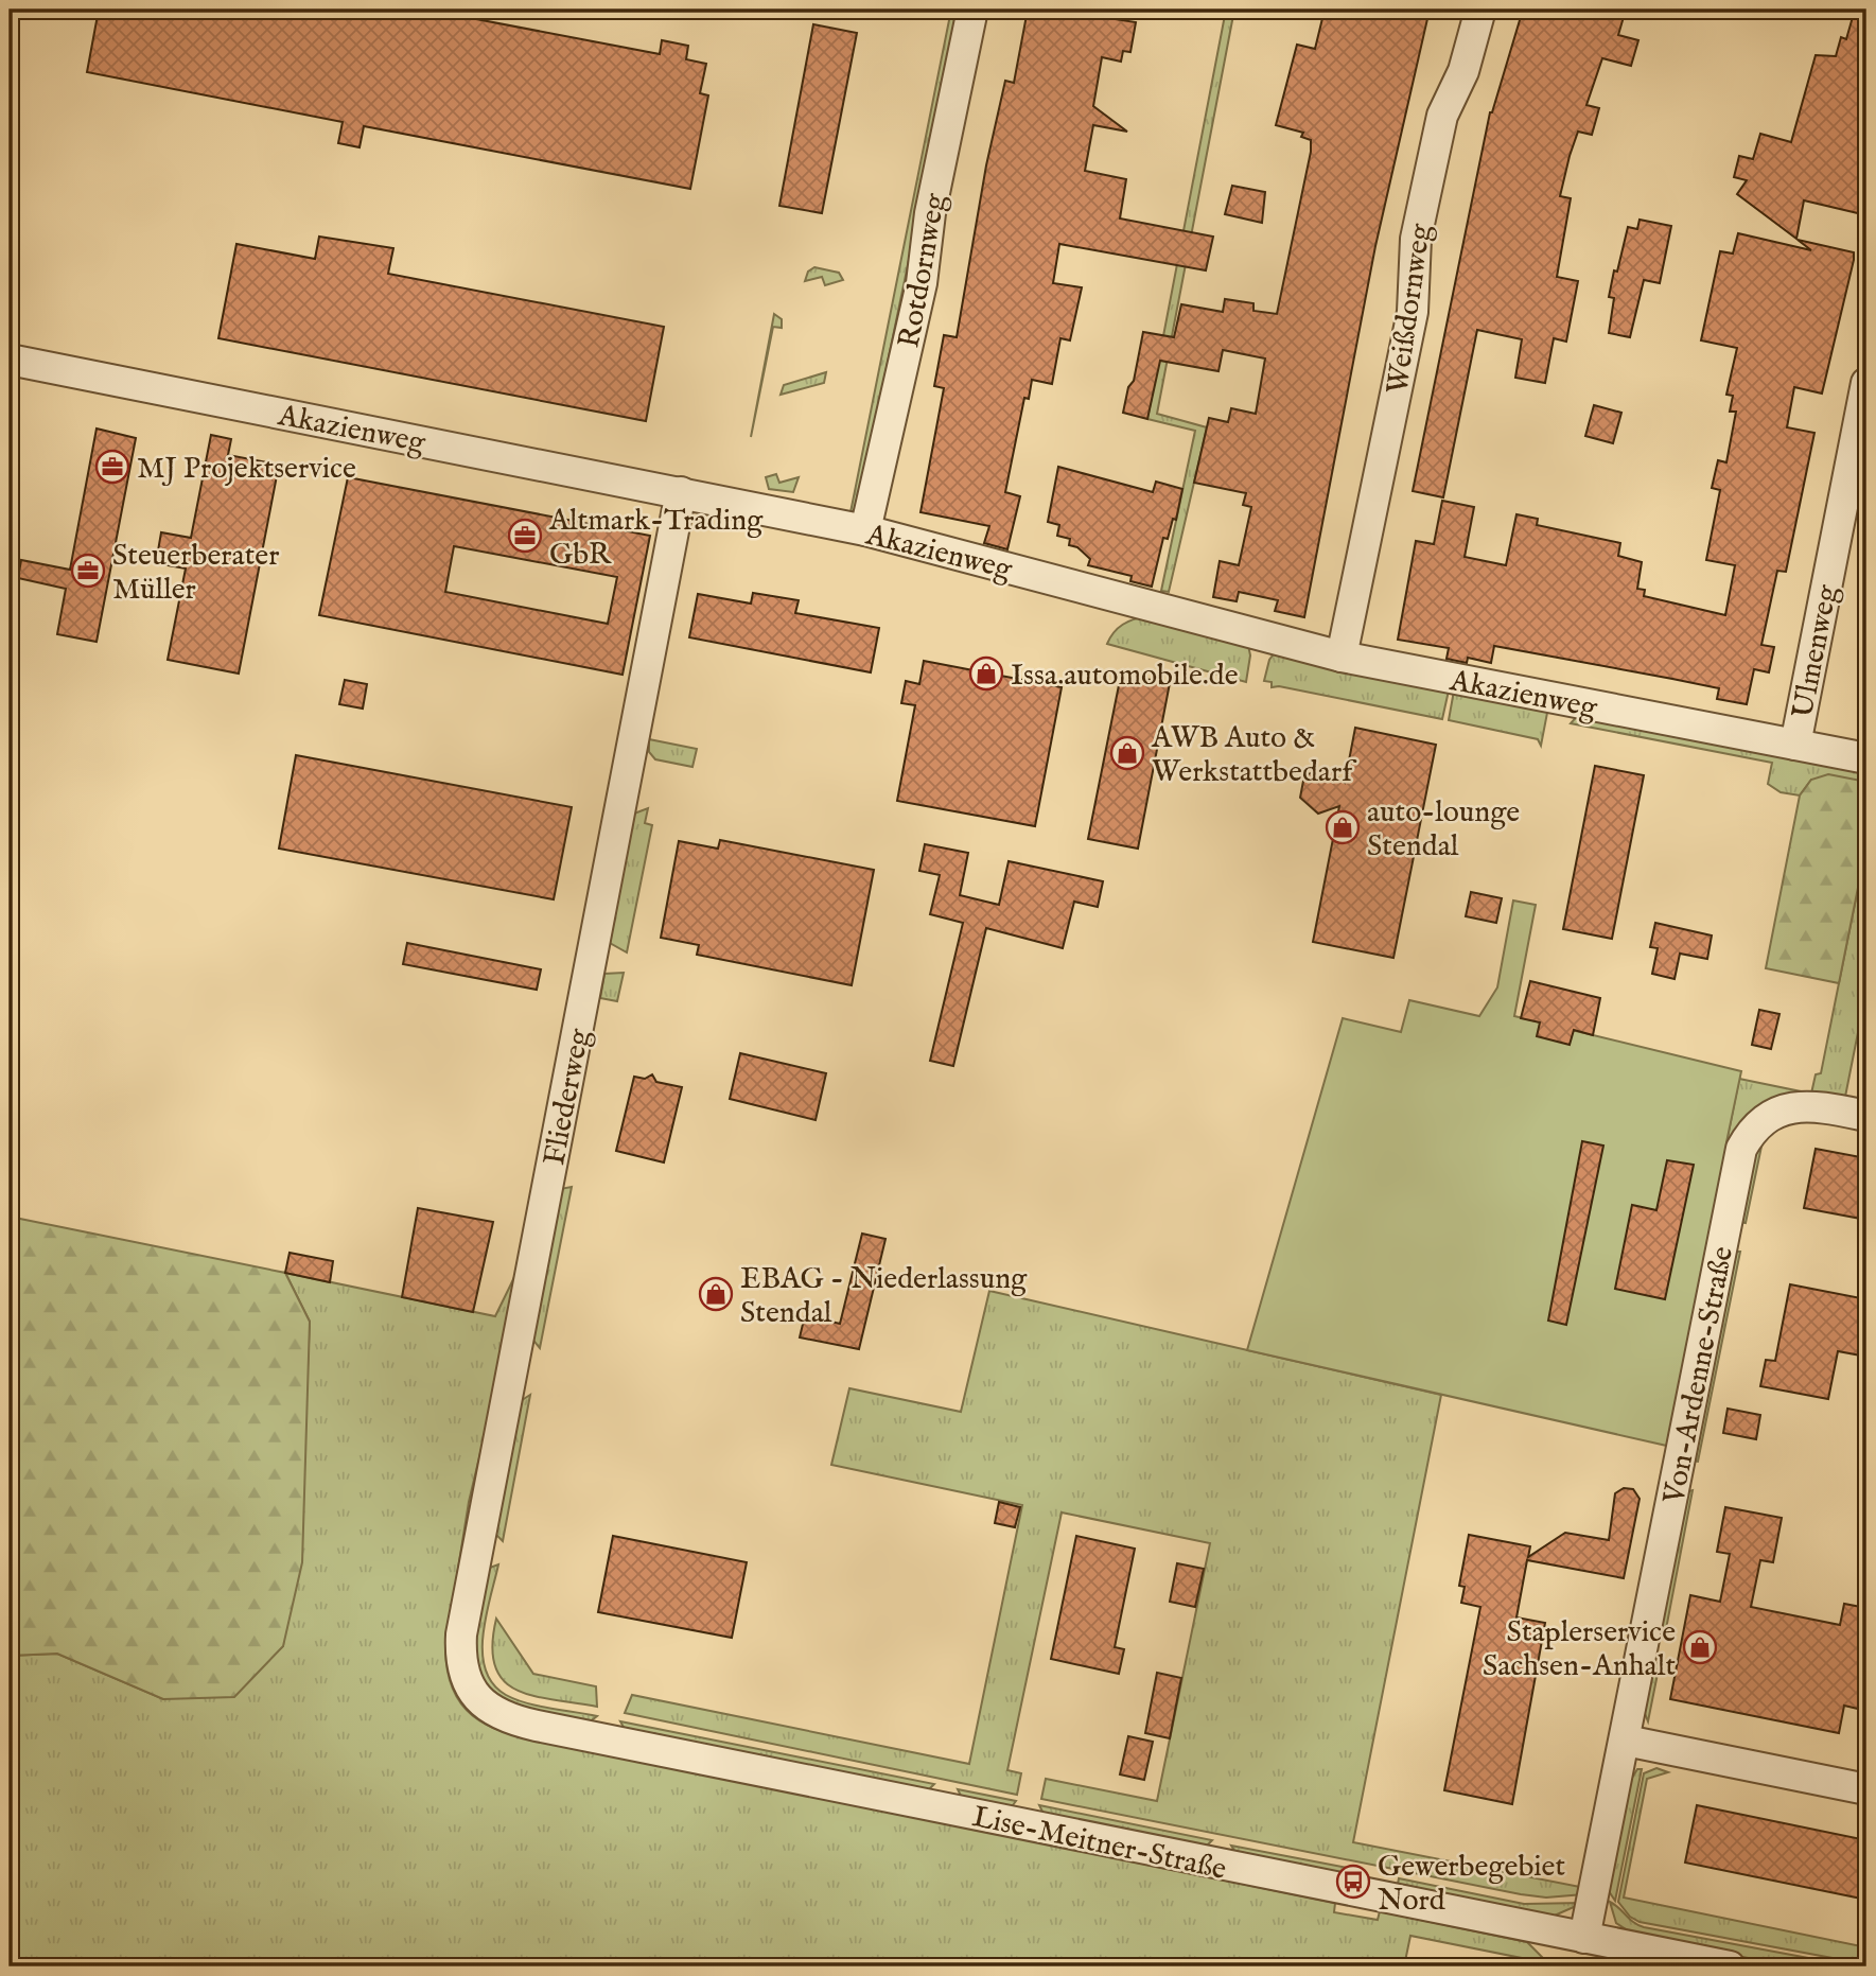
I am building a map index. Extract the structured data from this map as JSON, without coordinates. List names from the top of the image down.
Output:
{
  "streets": {
    "street": [
      "Rotdornweg",
      "Weißdornweg",
      "Akazienweg",
      "Ulmenweg",
      "Fliederweg",
      "Von-Ardenne-Straße",
      "Lise-Meitner-Straße"
    ]
  },
  "crossings": [
    ["Rotdornweg", "Akazienweg"],
    ["Weißdornweg", "Akazienweg"],
    ["Akazienweg", "Ulmenweg"],
    ["Akazienweg", "Fliederweg"],
    ["Fliederweg", "Lise-Meitner-Straße"],
    ["Von-Ardenne-Straße", "Lise-Meitner-Straße"]
  ],
  "places": {
    "office": ["MJ Projektservice", "Altmark-Trading GbR", "Steuerberater Müller"],
    "shop": [
      "Issa.automobile.de",
      "AWB Auto & Werkstattbedarf",
      "auto-lounge Stendal",
      "EBAG - Niederlassung Stendal",
      "Staplerservice Sachsen-Anhalt"
    ],
    "bus stop": ["Gewerbegebiet Nord"]
  }
}
